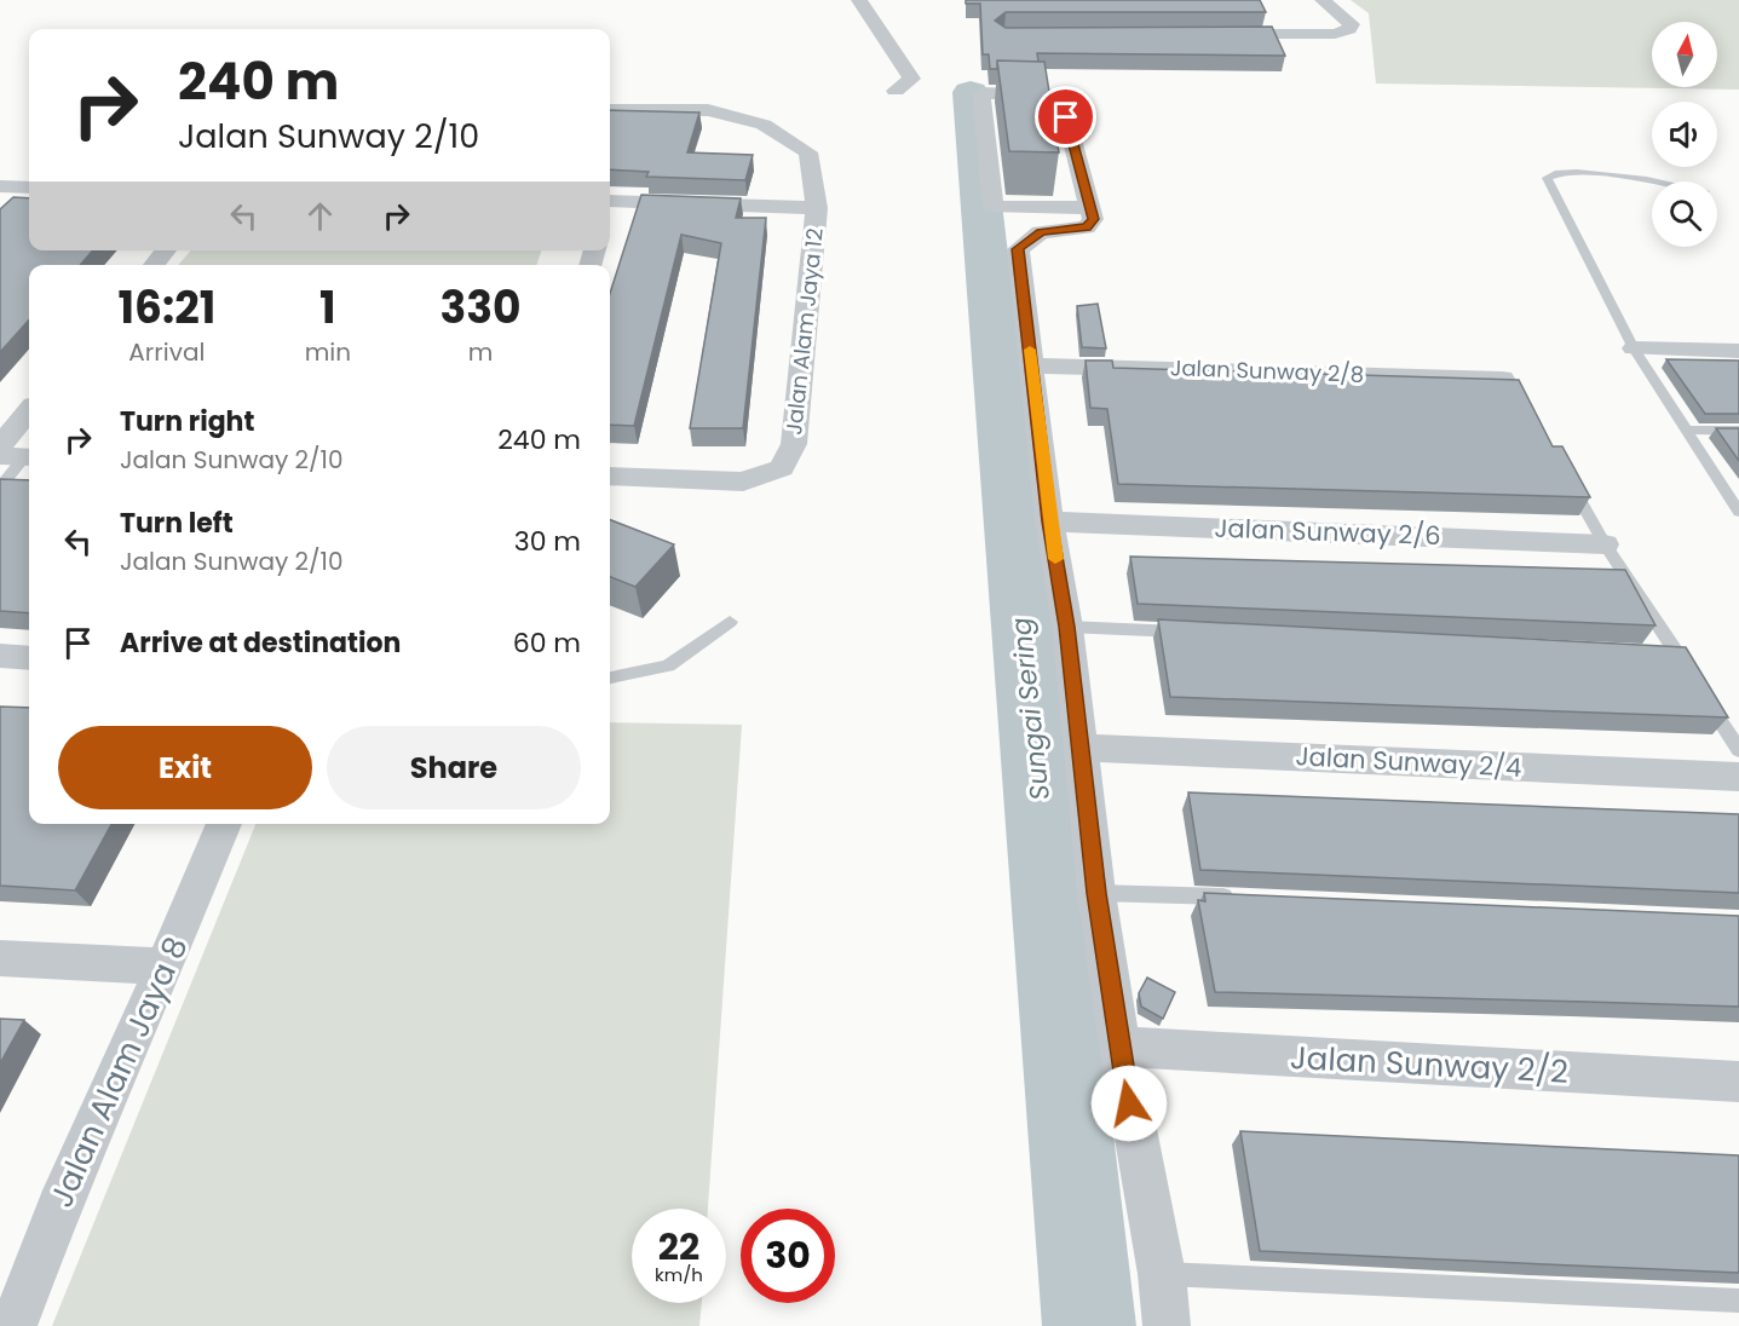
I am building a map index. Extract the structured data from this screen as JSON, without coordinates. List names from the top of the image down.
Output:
{
  "streets": {
    "street": [
      "Jalan Alam Jaya 12",
      "Jalan Sunway 2/8",
      "Jalan Sunway 2/6",
      "Jalan Sunway 2/4",
      "Jalan Sunway 2/2",
      "Jalan Alam Jaya 8"
    ]
  },
  "water": ["Sungai Sering"],
  "north": "top",
  "page": {
    "turn": ["240 m", "Jalan Sunway 2/10"],
    "eta": [
      "16:21",
      "Arrival",
      "1",
      "min",
      "330",
      "m"
    ],
    "list": [
      {
        "name": "Turn right",
        "note": "Jalan Sunway 2/10",
        "value": "240 m"
      },
      {
        "name": "Turn left",
        "note": "Jalan Sunway 2/10",
        "value": "30 m"
      },
      {
        "name": "Arrive at destination",
        "value": "60 m"
      }
    ],
    "buttons": ["Exit", "Share"],
    "speed": "22 km/h",
    "limit": "30"
  }
}
